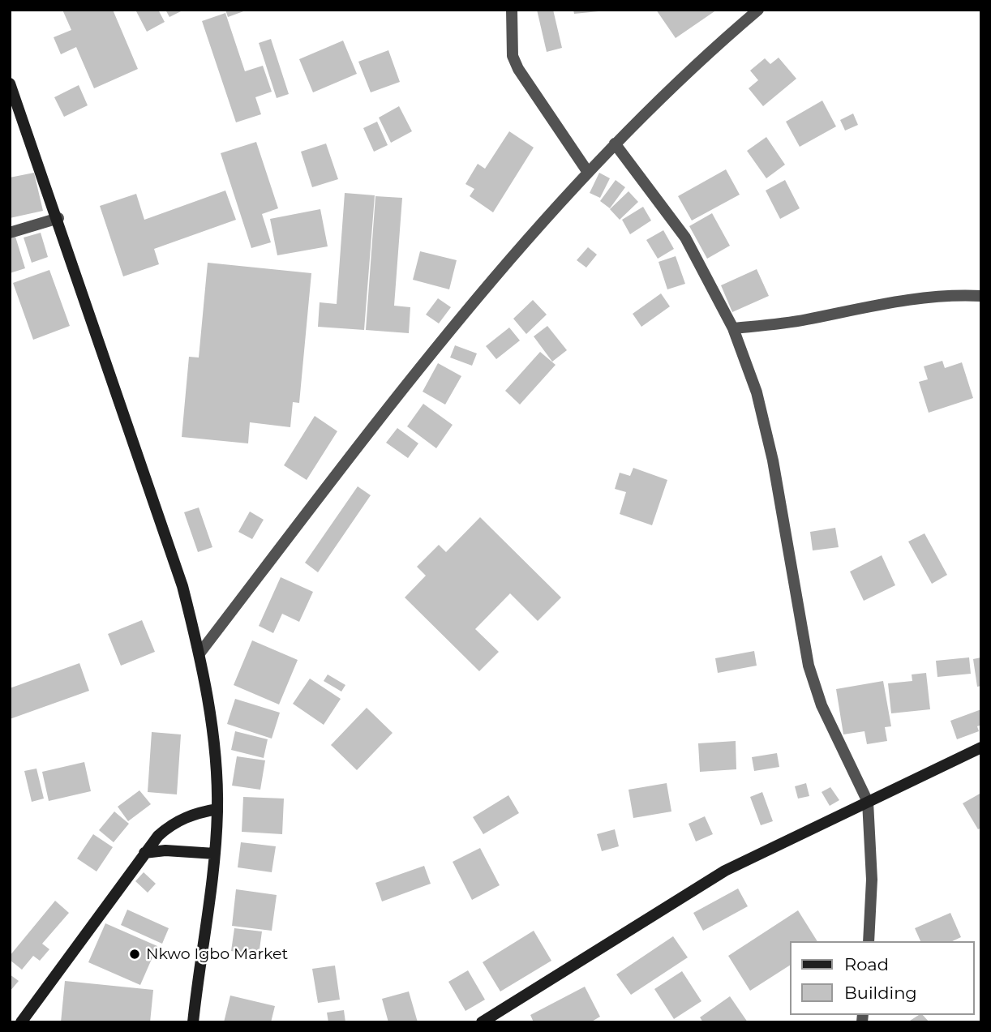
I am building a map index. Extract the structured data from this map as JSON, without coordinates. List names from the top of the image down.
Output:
{
  "places": ["Nkwo Igbo Market"],
  "legend": ["Road", "Building"]
}
